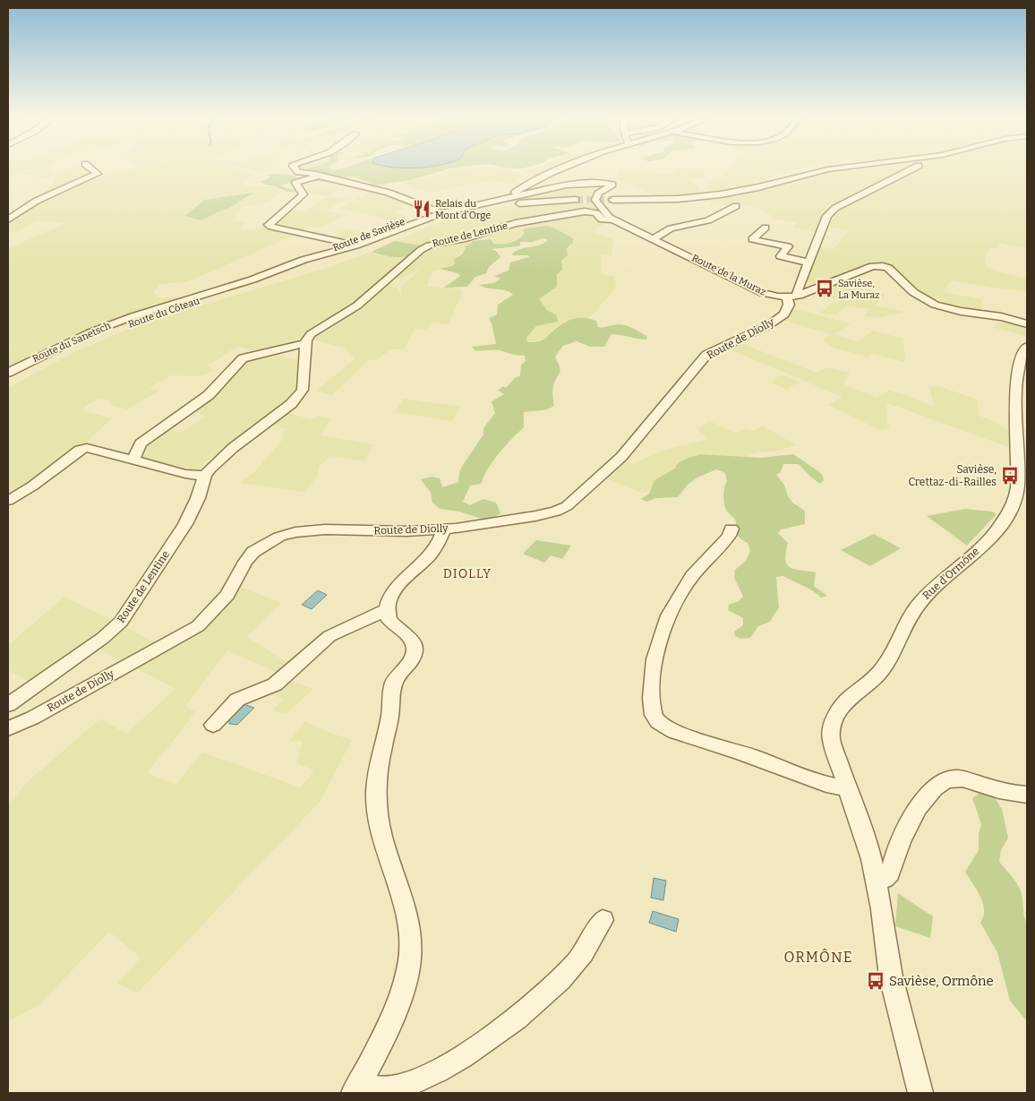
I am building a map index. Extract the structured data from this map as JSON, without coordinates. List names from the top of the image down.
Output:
{
  "streets": {
    "street": [
      "Route de Savièse",
      "Route de Lentine",
      "Route de la Muraz",
      "Route du Côteau",
      "Route de Diolly",
      "Route du Sanetsch",
      "Rue d'Ormône"
    ]
  },
  "crossings": [
    ["Route de Savièse", "Route du Côteau"],
    ["Route de Lentine", "Route de la Muraz"],
    ["Route de la Muraz", "Route de Diolly"],
    ["Route de la Muraz", "Route du Sanetsch"]
  ],
  "districts": ["DIOLLY", "ORMÔNE"],
  "places": {
    "restaurant": ["Relais du Mont d'Orge"],
    "bus stop": ["Savièse, La Muraz", "Savièse, Crettaz-di-Railles", "Savièse, Ormône"]
  }
}
